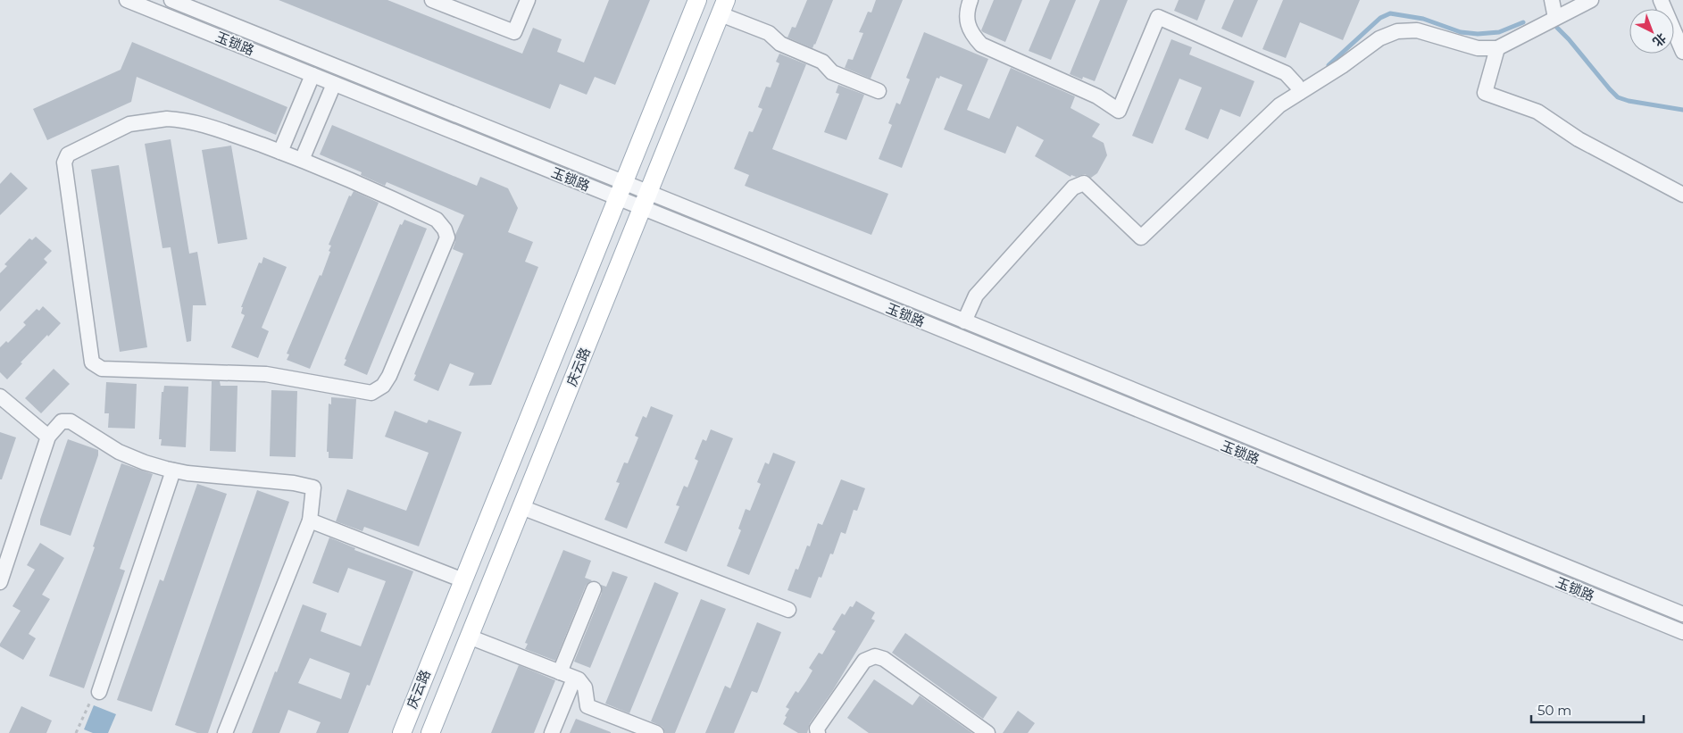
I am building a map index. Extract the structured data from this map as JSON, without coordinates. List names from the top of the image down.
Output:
{
  "streets": {
    "main road": ["庆云路"],
    "street": ["玉锁路"]
  },
  "crossings": [
    ["玉锁路", "庆云路"]
  ],
  "scale_bar": "50 m",
  "north": "bottom right"
}
